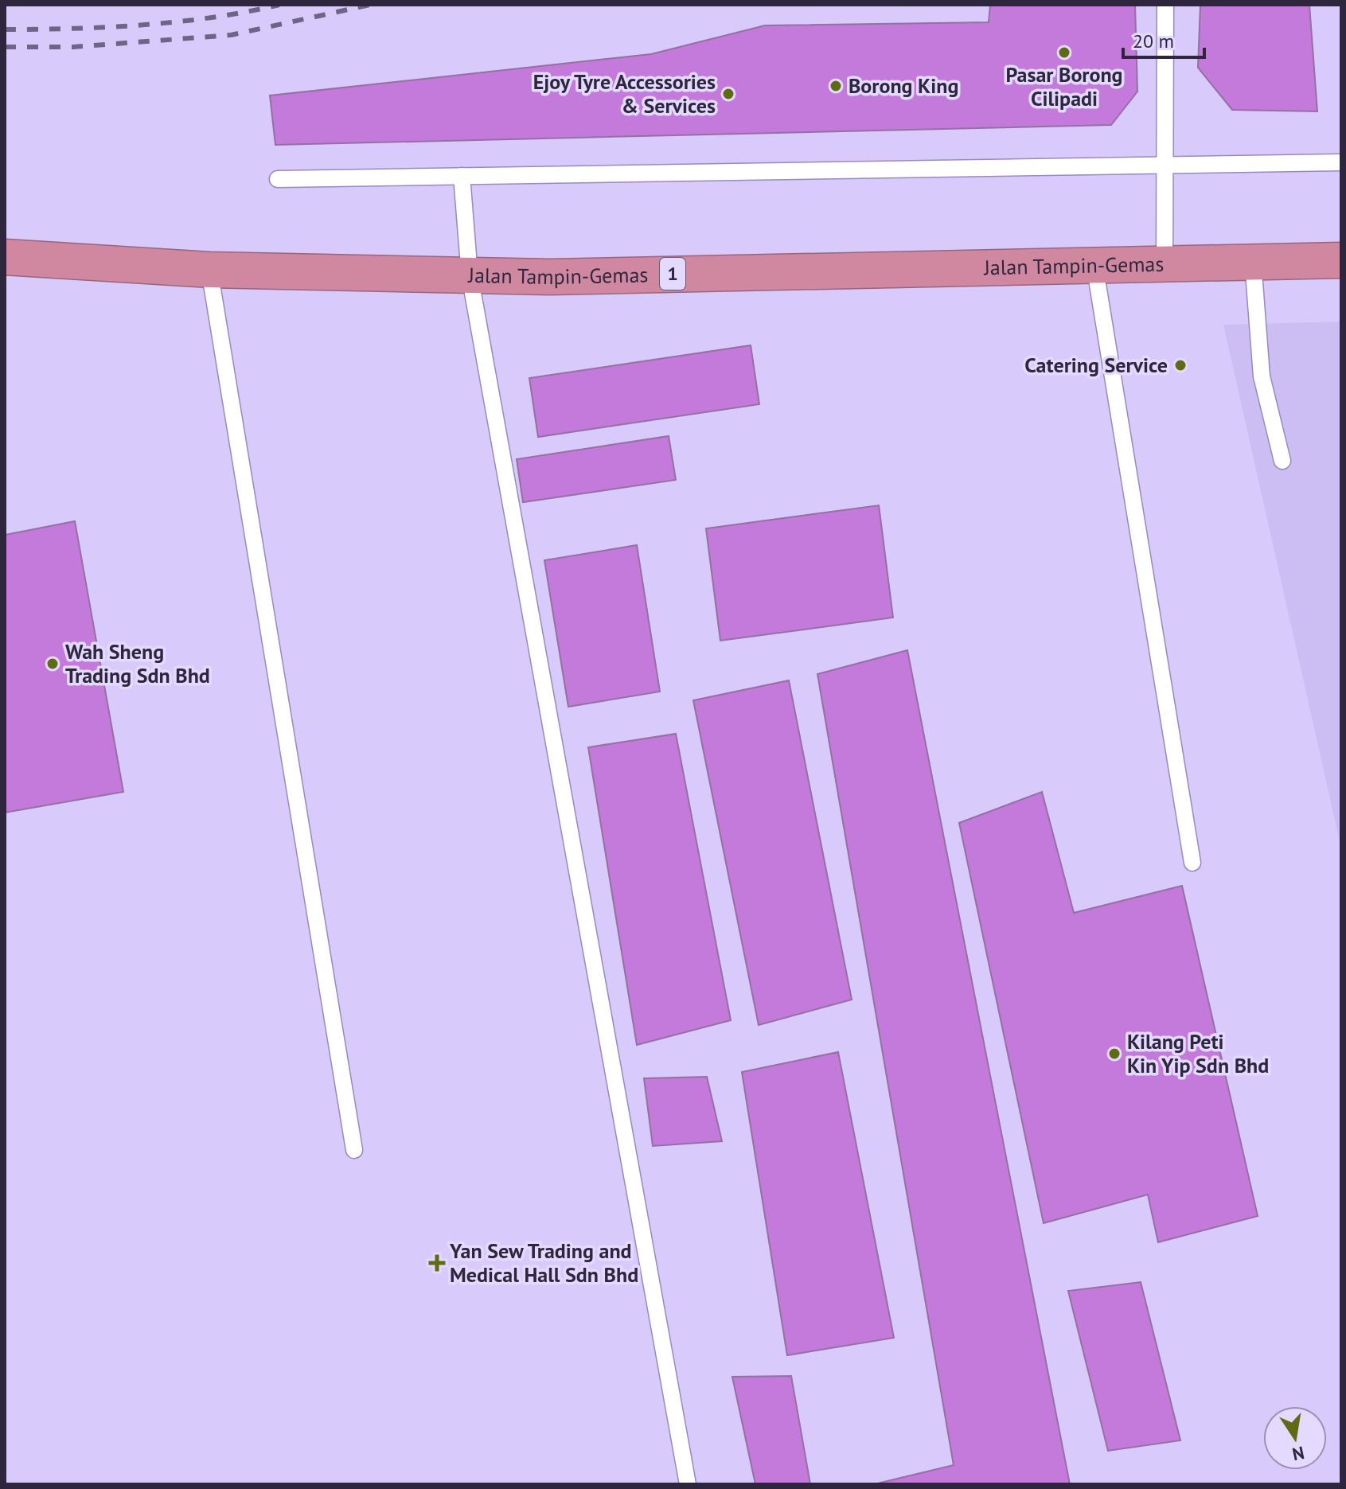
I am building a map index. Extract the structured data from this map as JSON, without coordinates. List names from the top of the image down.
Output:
{
  "streets": {
    "highway": ["Jalan Tampin-Gemas", "1"]
  },
  "places": {
    "other": [
      "Pasar Borong Cilipadi",
      "Borong King",
      "Ejoy Tyre Accessories & Services",
      "Catering Service",
      "Wah Sheng Trading Sdn Bhd",
      "Kilang Peti Kin Yip Sdn Bhd"
    ],
    "health": ["Yan Sew Trading and Medical Hall Sdn Bhd"]
  },
  "scale_bar": "20 m",
  "north": "bottom"
}
